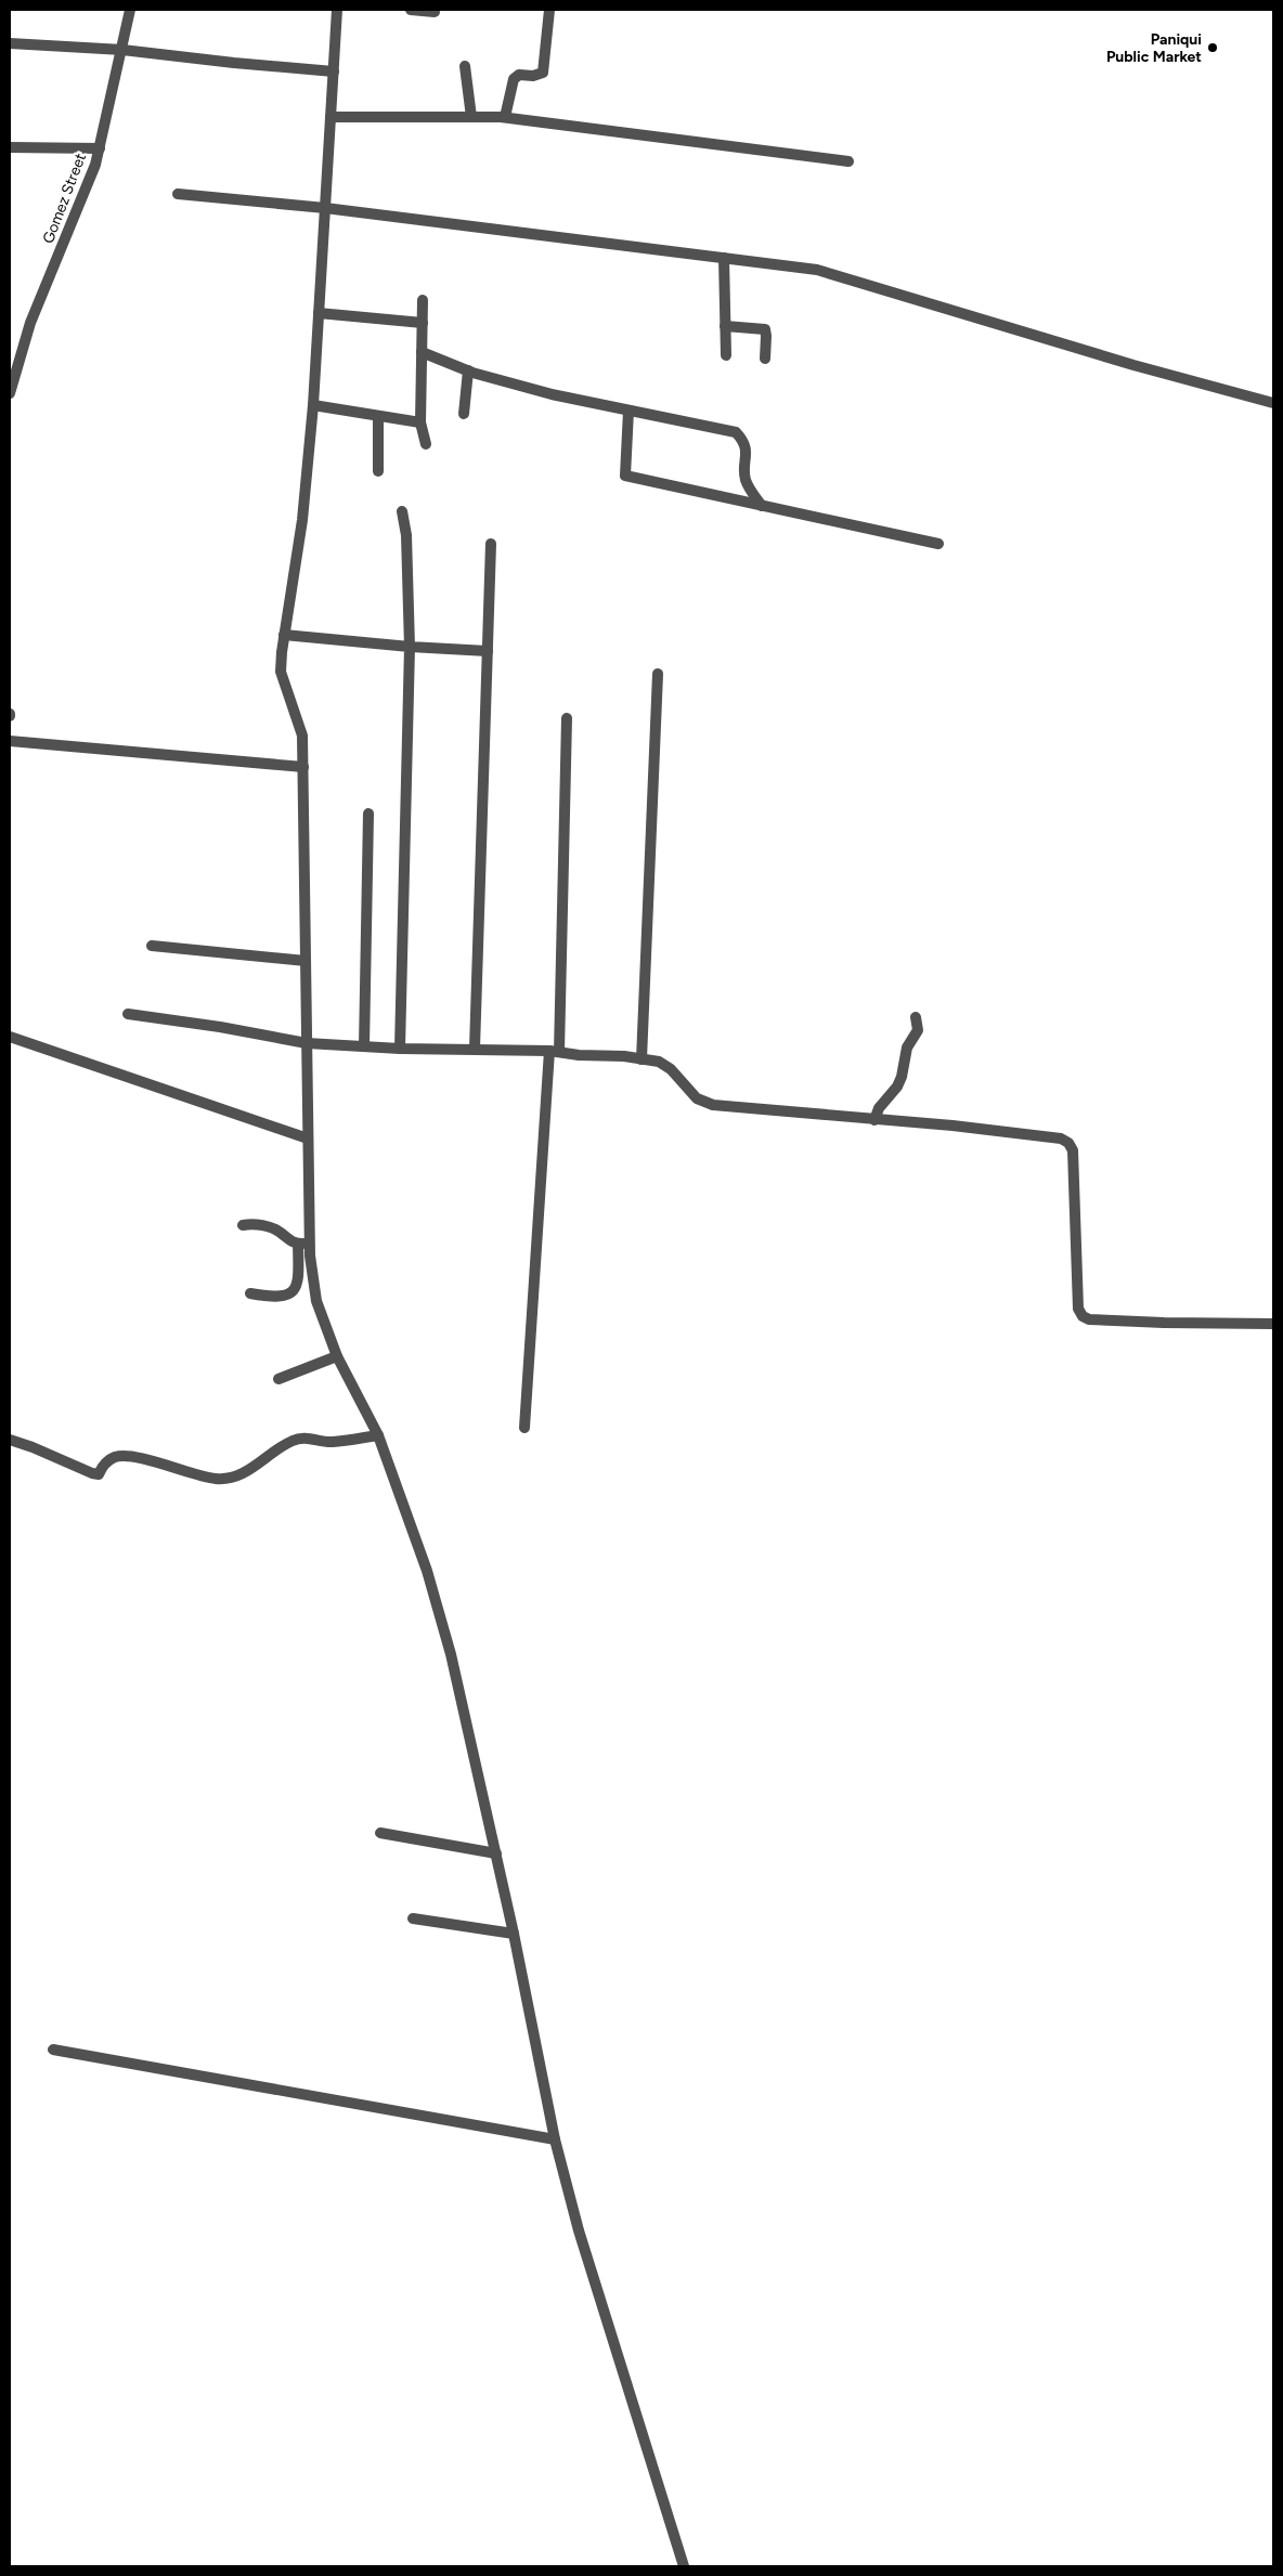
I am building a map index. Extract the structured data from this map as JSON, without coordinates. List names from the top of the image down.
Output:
{
  "streets": {
    "street": ["Gomez Street"]
  },
  "places": ["Paniqui Public Market"]
}
